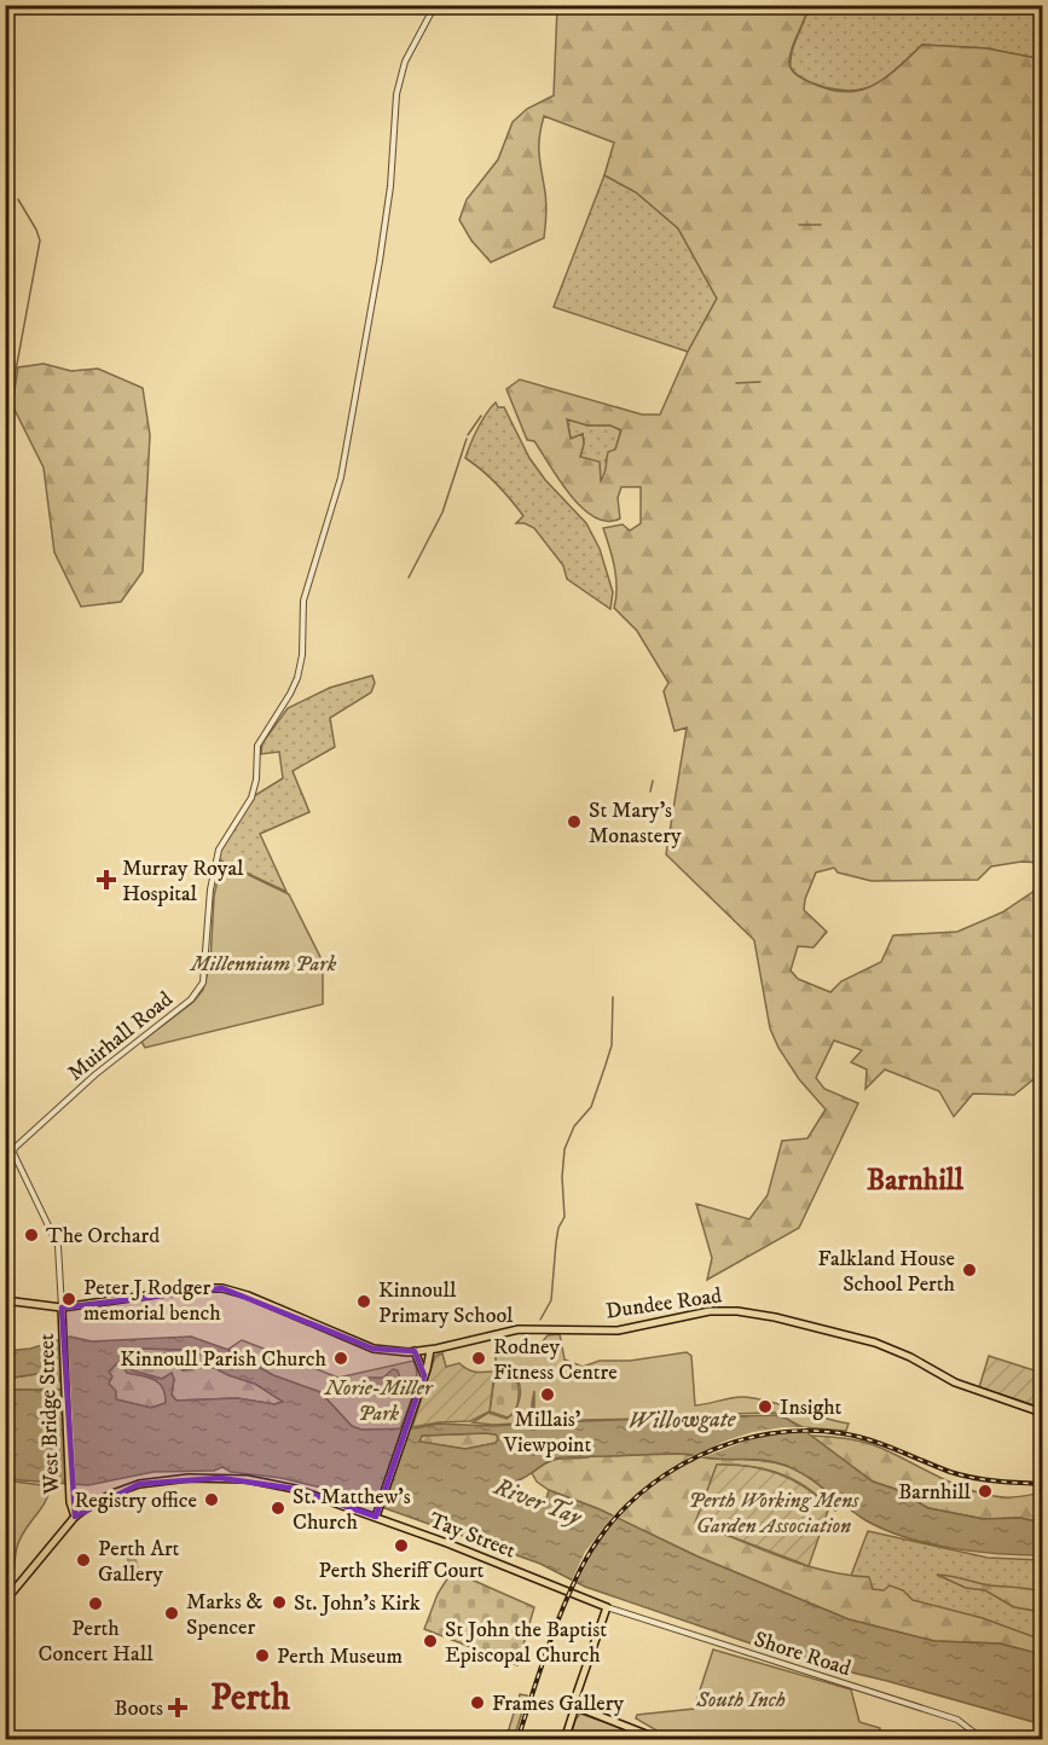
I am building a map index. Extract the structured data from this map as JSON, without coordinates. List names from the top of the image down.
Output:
{
  "streets": {
    "main road": ["Dundee Road", "West Bridge Street", "Tay Street"],
    "street": ["Muirhall Road", "Shore Road"]
  },
  "crossings": [
    ["Muirhall Road", "Dundee Road"],
    ["Muirhall Road", "West Bridge Street"],
    ["Dundee Road", "West Bridge Street"],
    ["West Bridge Street", "Tay Street"],
    ["Tay Street", "Shore Road"]
  ],
  "districts": ["Barnhill", "Perth"],
  "water": ["Willowgate", "River Tay"],
  "parks": [
    "Millennium Park",
    "Norie-Miller Park",
    "Perth Working Mens Garden Association",
    "South Inch"
  ],
  "places": {
    "other": [
      "St Mary's Monastery",
      "The Orchard",
      "Falkland House School Perth",
      "Peter J Rodger memorial bench",
      "Kinnoull Primary School",
      "Kinnoull Parish Church",
      "Rodney Fitness Centre",
      "Millais’ Viewpoint",
      "Insight",
      "Barnhill",
      "Registry office",
      "St. Matthew's Church",
      "Perth Sheriff Court",
      "Perth Art Gallery",
      "St. John's Kirk",
      "Perth Concert Hall",
      "Marks & Spencer",
      "St John the Baptist Episcopal Church",
      "Perth Museum",
      "Frames Gallery"
    ],
    "health": ["Murray Royal Hospital", "Boots"]
  }
}
